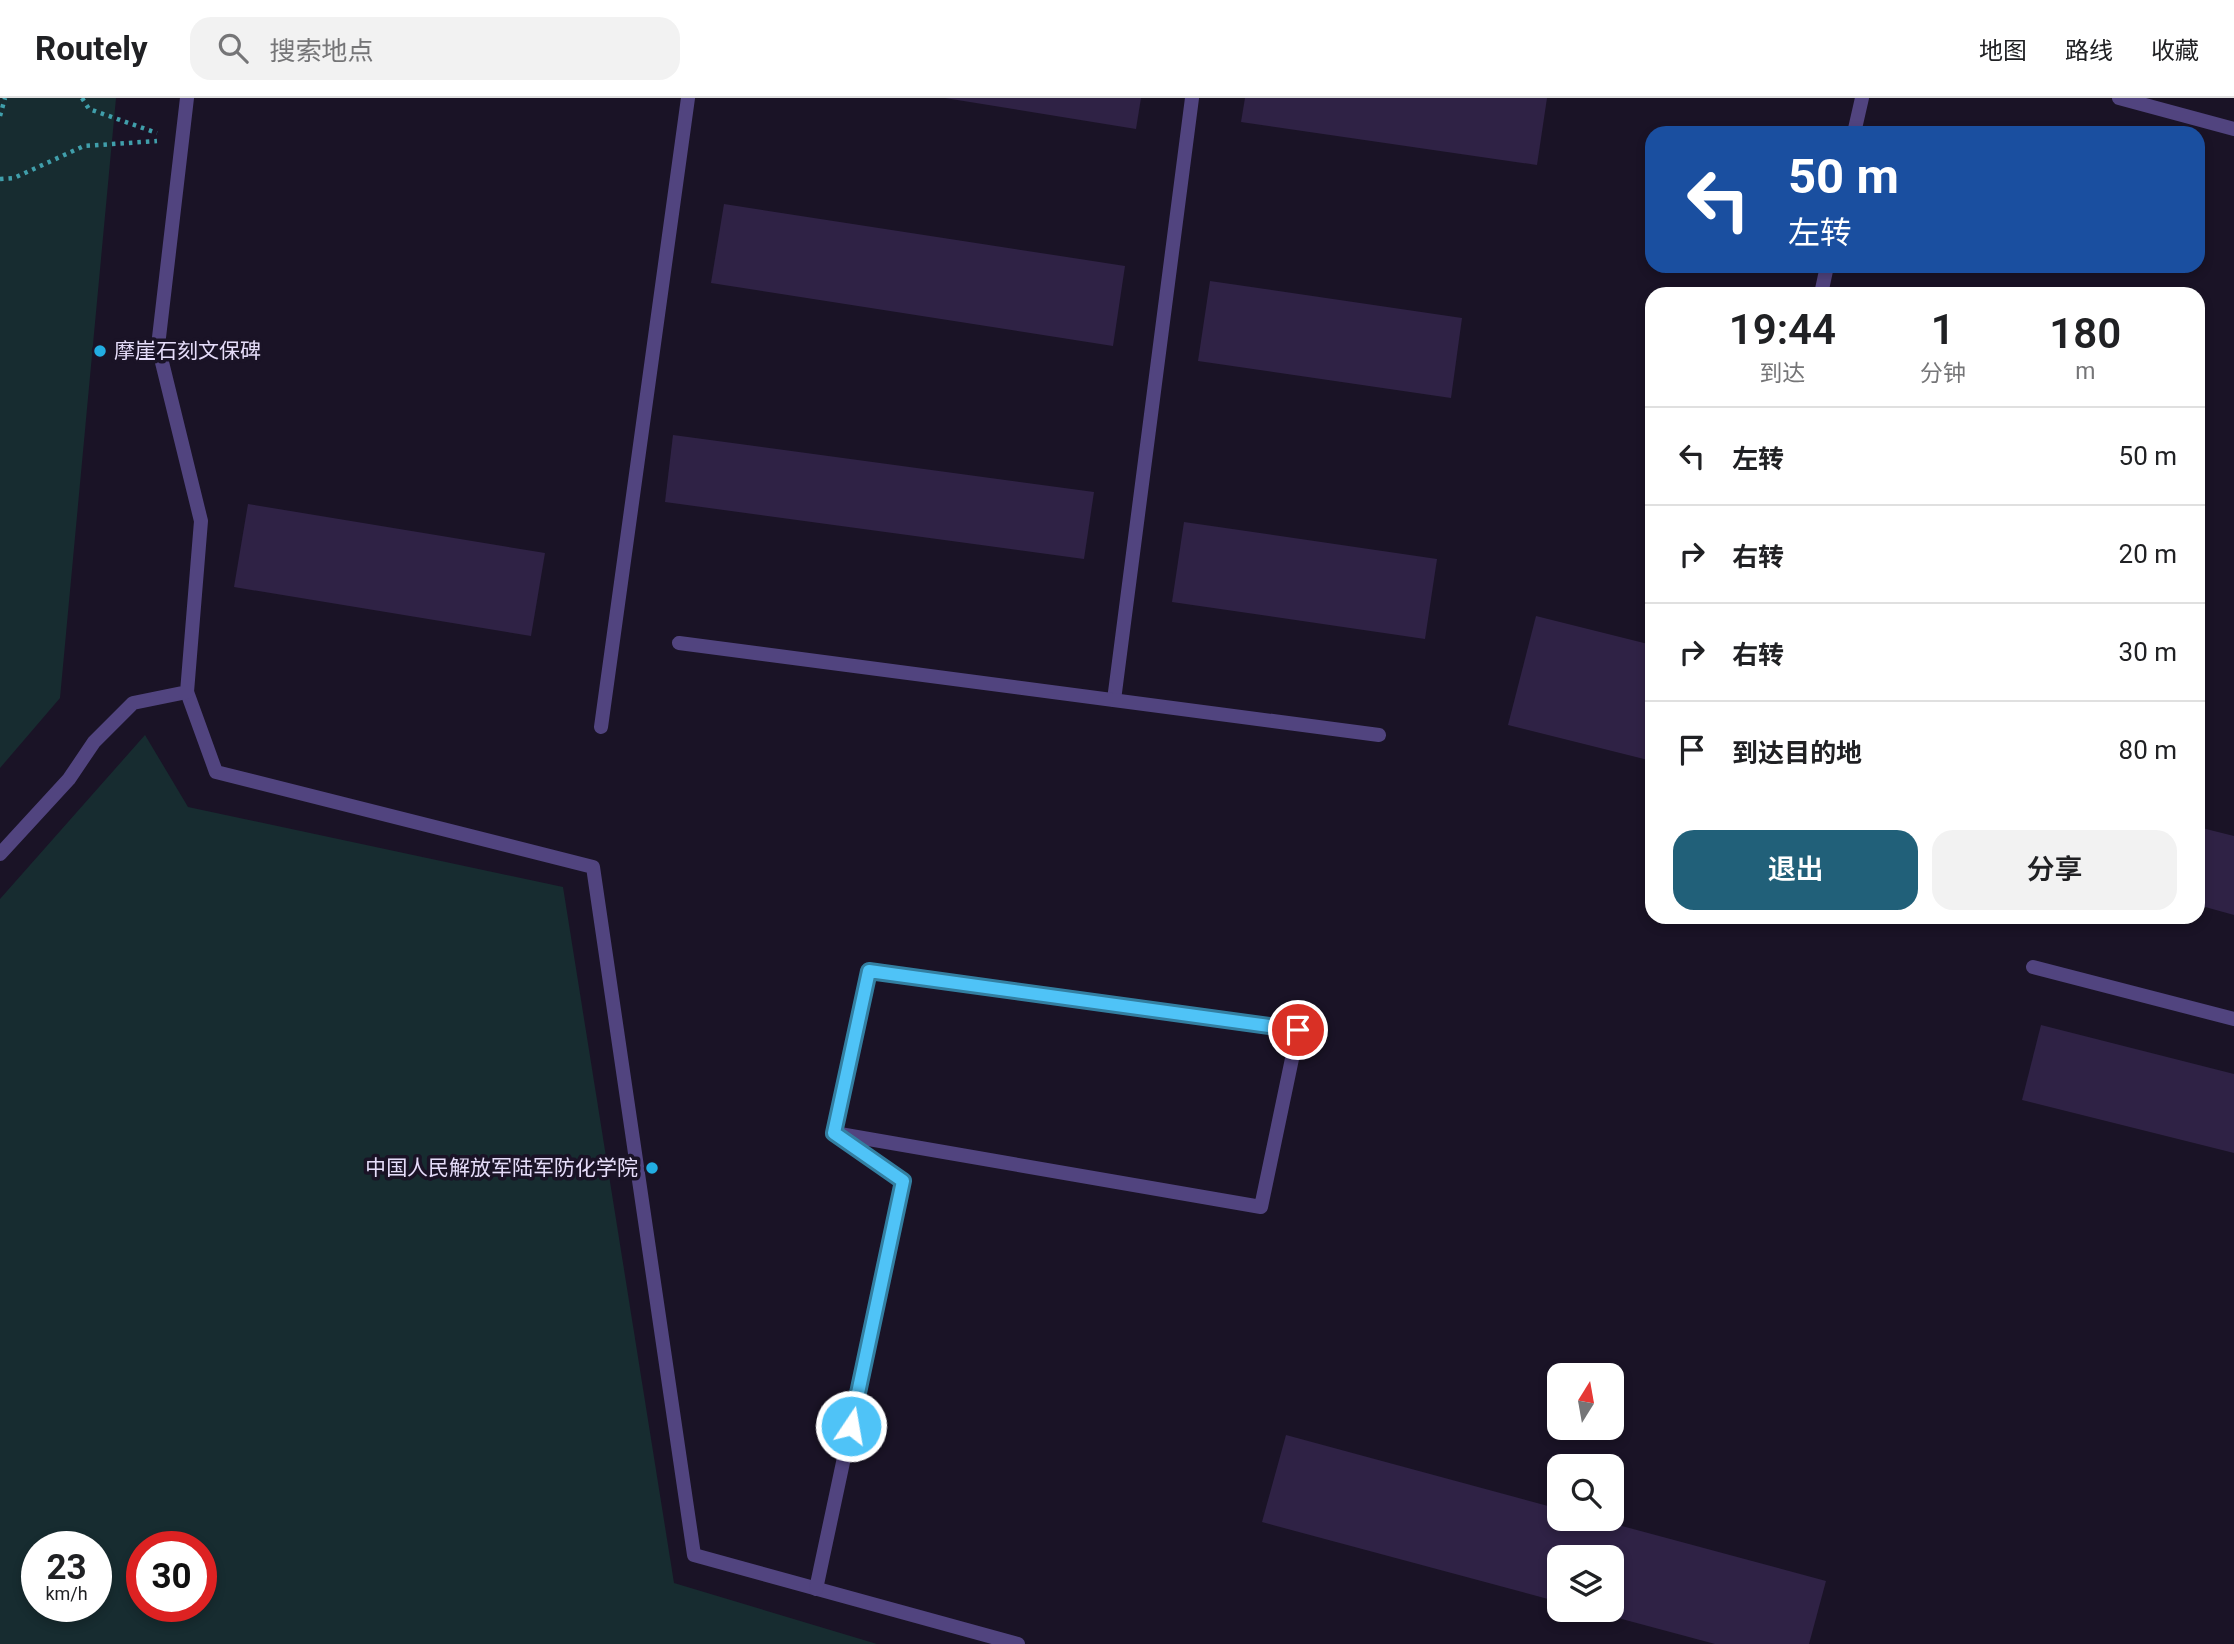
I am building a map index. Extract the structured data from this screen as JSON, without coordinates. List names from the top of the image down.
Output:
{
  "places": ["摩崖石刻文保碑", "中国人民解放军陆军防化学院"],
  "north": "top",
  "page": {
    "header": "Routely",
    "search": "搜索地点",
    "nav": ["地图", "路线", "收藏"],
    "turn": ["50 m", "左转"],
    "eta": [
      "19:44",
      "到达",
      "1",
      "分钟",
      "180",
      "m"
    ],
    "list": [
      {
        "name": "左转",
        "value": "50 m"
      },
      {
        "name": "右转",
        "value": "20 m"
      },
      {
        "name": "右转",
        "value": "30 m"
      },
      {
        "name": "到达目的地",
        "value": "80 m"
      }
    ],
    "buttons": ["退出", "分享"],
    "speed": "23 km/h",
    "limit": "30"
  }
}
